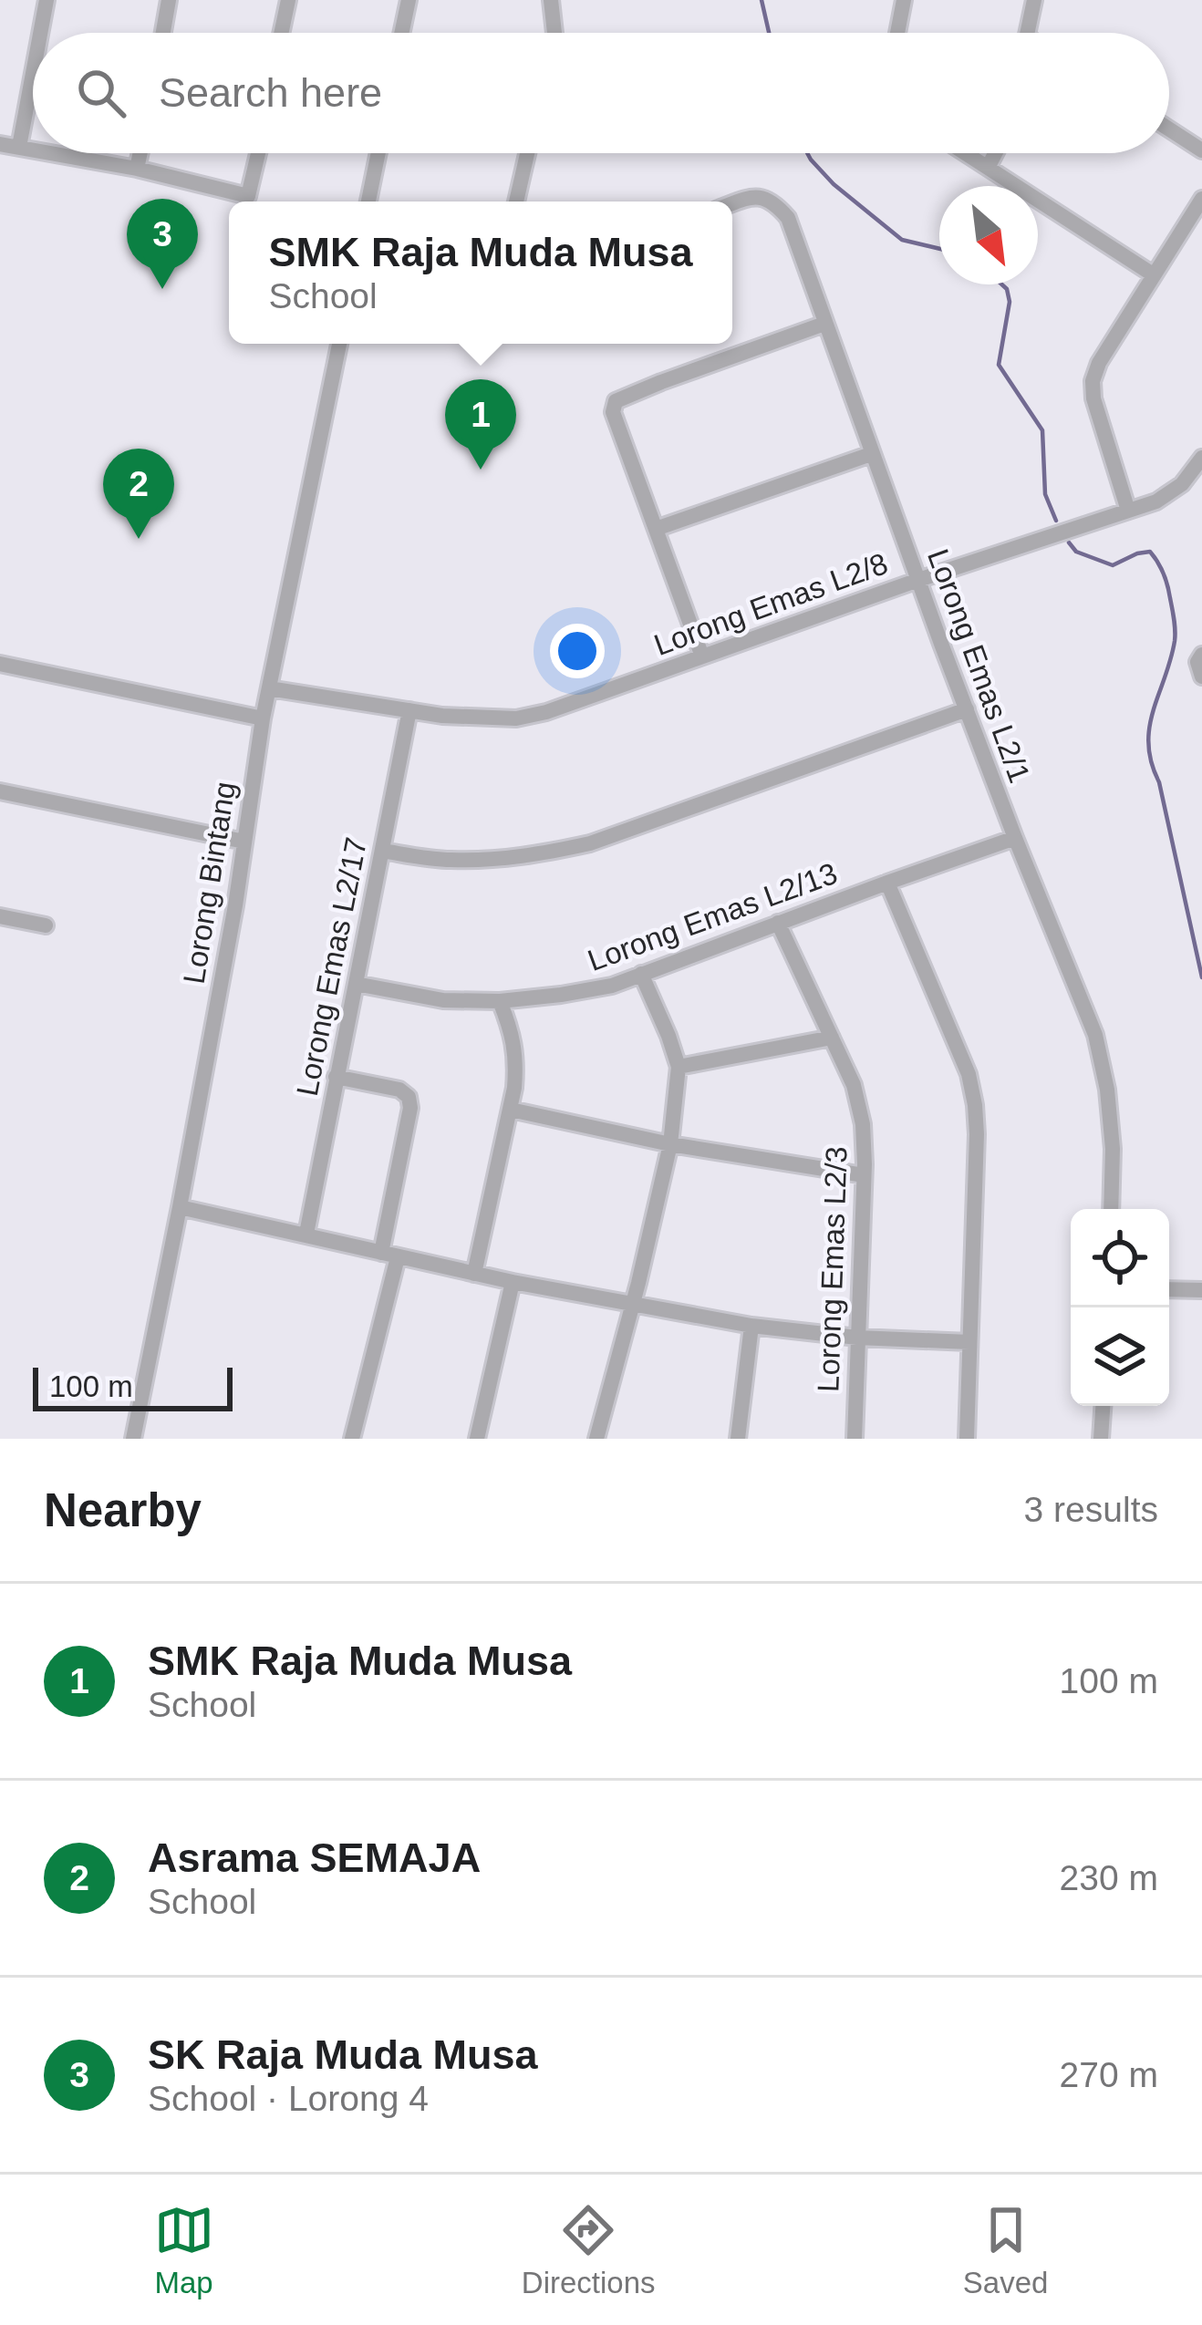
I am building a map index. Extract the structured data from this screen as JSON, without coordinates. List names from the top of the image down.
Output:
{
  "streets": {
    "street": [
      "Lorong Emas L2/8",
      "Lorong Emas L2/1",
      "Lorong Bintang",
      "Lorong Emas L2/13",
      "Lorong Emas L2/17",
      "Lorong Emas L2/3"
    ]
  },
  "crossings": [
    ["Lorong Emas L2/8", "Lorong Emas L2/1"],
    ["Lorong Emas L2/8", "Lorong Bintang"],
    ["Lorong Emas L2/8", "Lorong Emas L2/17"],
    ["Lorong Emas L2/1", "Lorong Emas L2/13"],
    ["Lorong Emas L2/13", "Lorong Emas L2/17"],
    ["Lorong Emas L2/13", "Lorong Emas L2/3"]
  ],
  "scale_bar": "100 m",
  "north": "bottom right",
  "page": {
    "search": "Search here",
    "pins": ["3", "1", "2"],
    "popup": ["SMK Raja Muda Musa", "School"],
    "scale": "100 m",
    "heading": ["Nearby", "3 results"],
    "list": [
      {
        "mark": "1",
        "name": "SMK Raja Muda Musa",
        "note": "School",
        "value": "100 m"
      },
      {
        "mark": "2",
        "name": "Asrama SEMAJA",
        "note": "School",
        "value": "230 m"
      },
      {
        "mark": "3",
        "name": "SK Raja Muda Musa",
        "note": "School · Lorong 4",
        "value": "270 m"
      }
    ],
    "nav": ["Map", "Directions", "Saved"]
  }
}
